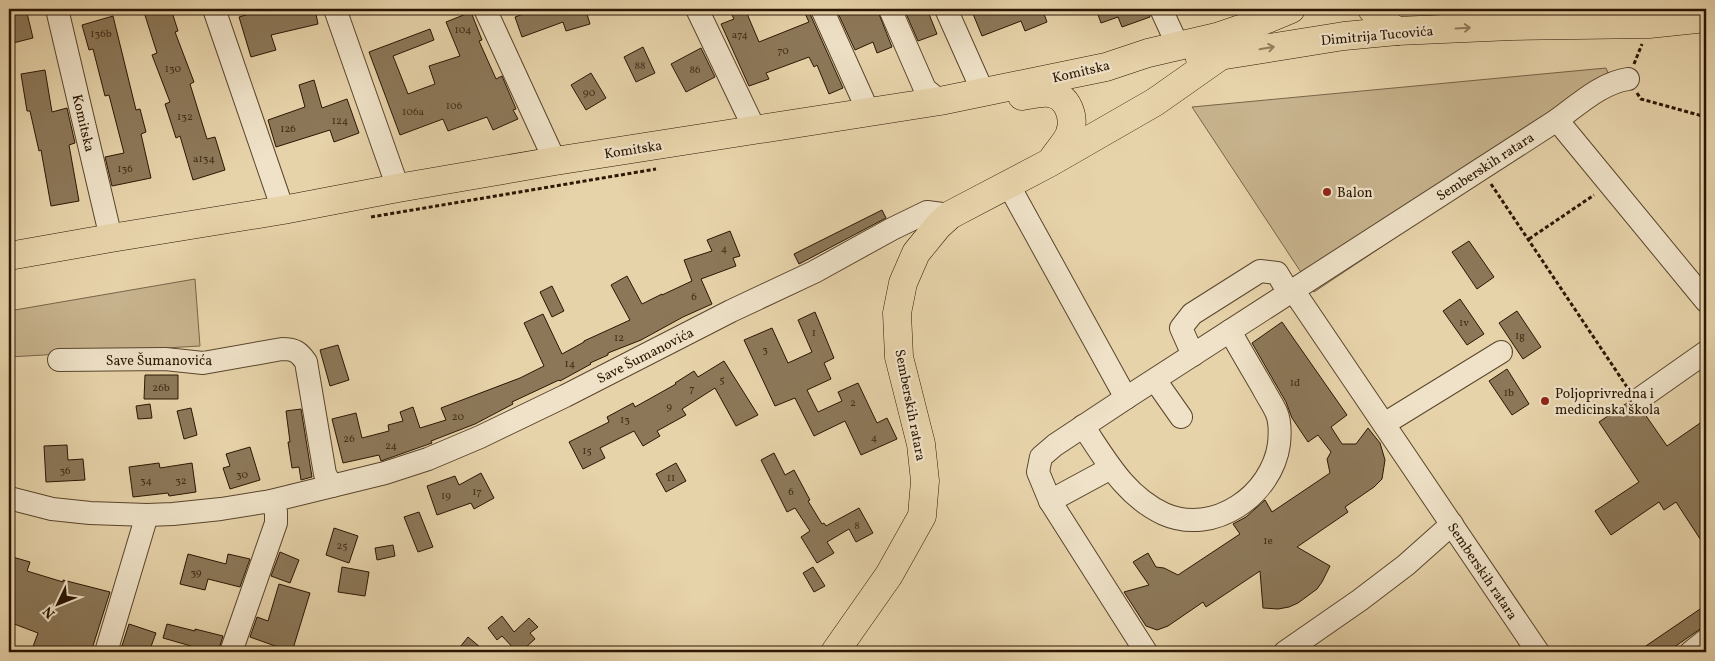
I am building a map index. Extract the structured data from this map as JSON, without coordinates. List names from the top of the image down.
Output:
{
  "streets": {
    "main road": ["Dimitrija Tucovića", "Komitska", "Semberskih ratara"],
    "street": ["Save Šumanovića"]
  },
  "crossings": [
    ["Dimitrija Tucovića", "Komitska"],
    ["Dimitrija Tucovića", "Semberskih ratara"],
    ["Semberskih ratara", "Save Šumanovića"]
  ],
  "one_way": ["Dimitrija Tucovića"],
  "places": ["Balon", "Poljoprivredna i medicinska škola"],
  "house_numbers": [
    "104",
    "136b",
    "a74",
    "70",
    "88",
    "130",
    "86",
    "90",
    "106",
    "106a",
    "132",
    "124",
    "126",
    "a134",
    "136",
    "4",
    "6",
    "1v",
    "1",
    "1g",
    "12",
    "3",
    "14",
    "5",
    "1đ",
    "26b",
    "7",
    "1b",
    "2",
    "9",
    "20",
    "13",
    "4",
    "26",
    "24",
    "15",
    "36",
    "30",
    "11",
    "34",
    "32",
    "17",
    "6",
    "19",
    "8",
    "1e",
    "25",
    "39"
  ],
  "north": "bottom left"
}
